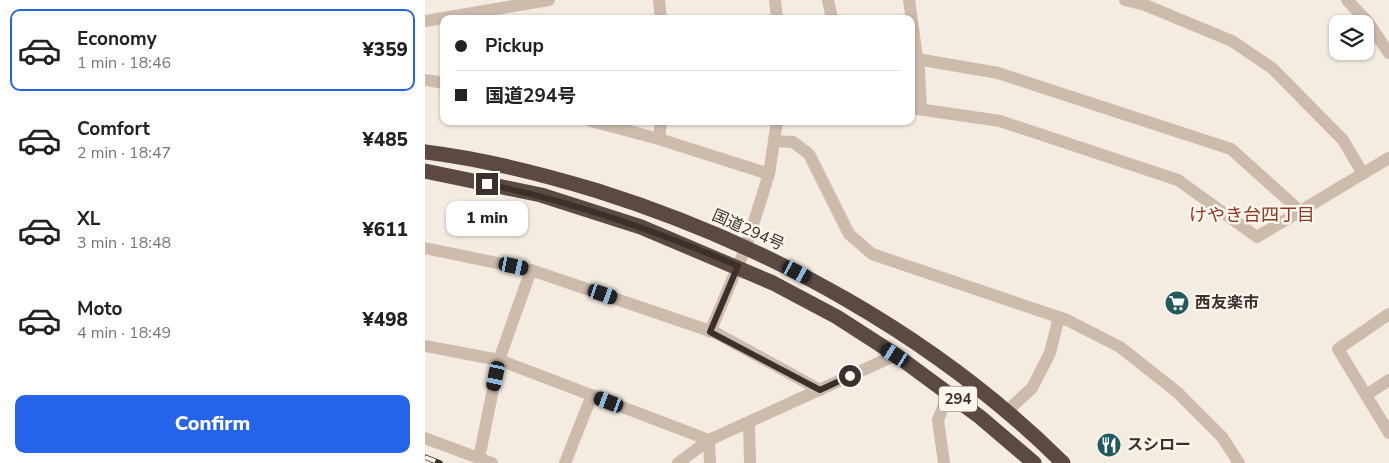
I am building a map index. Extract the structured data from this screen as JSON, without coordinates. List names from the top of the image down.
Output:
{
  "streets": {
    "highway": ["国道294号", "294"]
  },
  "districts": ["けやき台四丁目"],
  "places": {
    "supermarket": ["西友楽市"],
    "restaurant": ["スシロー"]
  },
  "page": {
    "list": [
      {
        "name": "Economy",
        "note": "1 min · 18:46",
        "value": "¥359"
      },
      {
        "name": "Comfort",
        "note": "2 min · 18:47",
        "value": "¥485"
      },
      {
        "name": "XL",
        "note": "3 min · 18:48",
        "value": "¥611"
      },
      {
        "name": "Moto",
        "note": "4 min · 18:49",
        "value": "¥498"
      }
    ],
    "banner": ["Pickup", "国道294号"],
    "bubble": "1 min",
    "buttons": "Confirm"
  }
}
